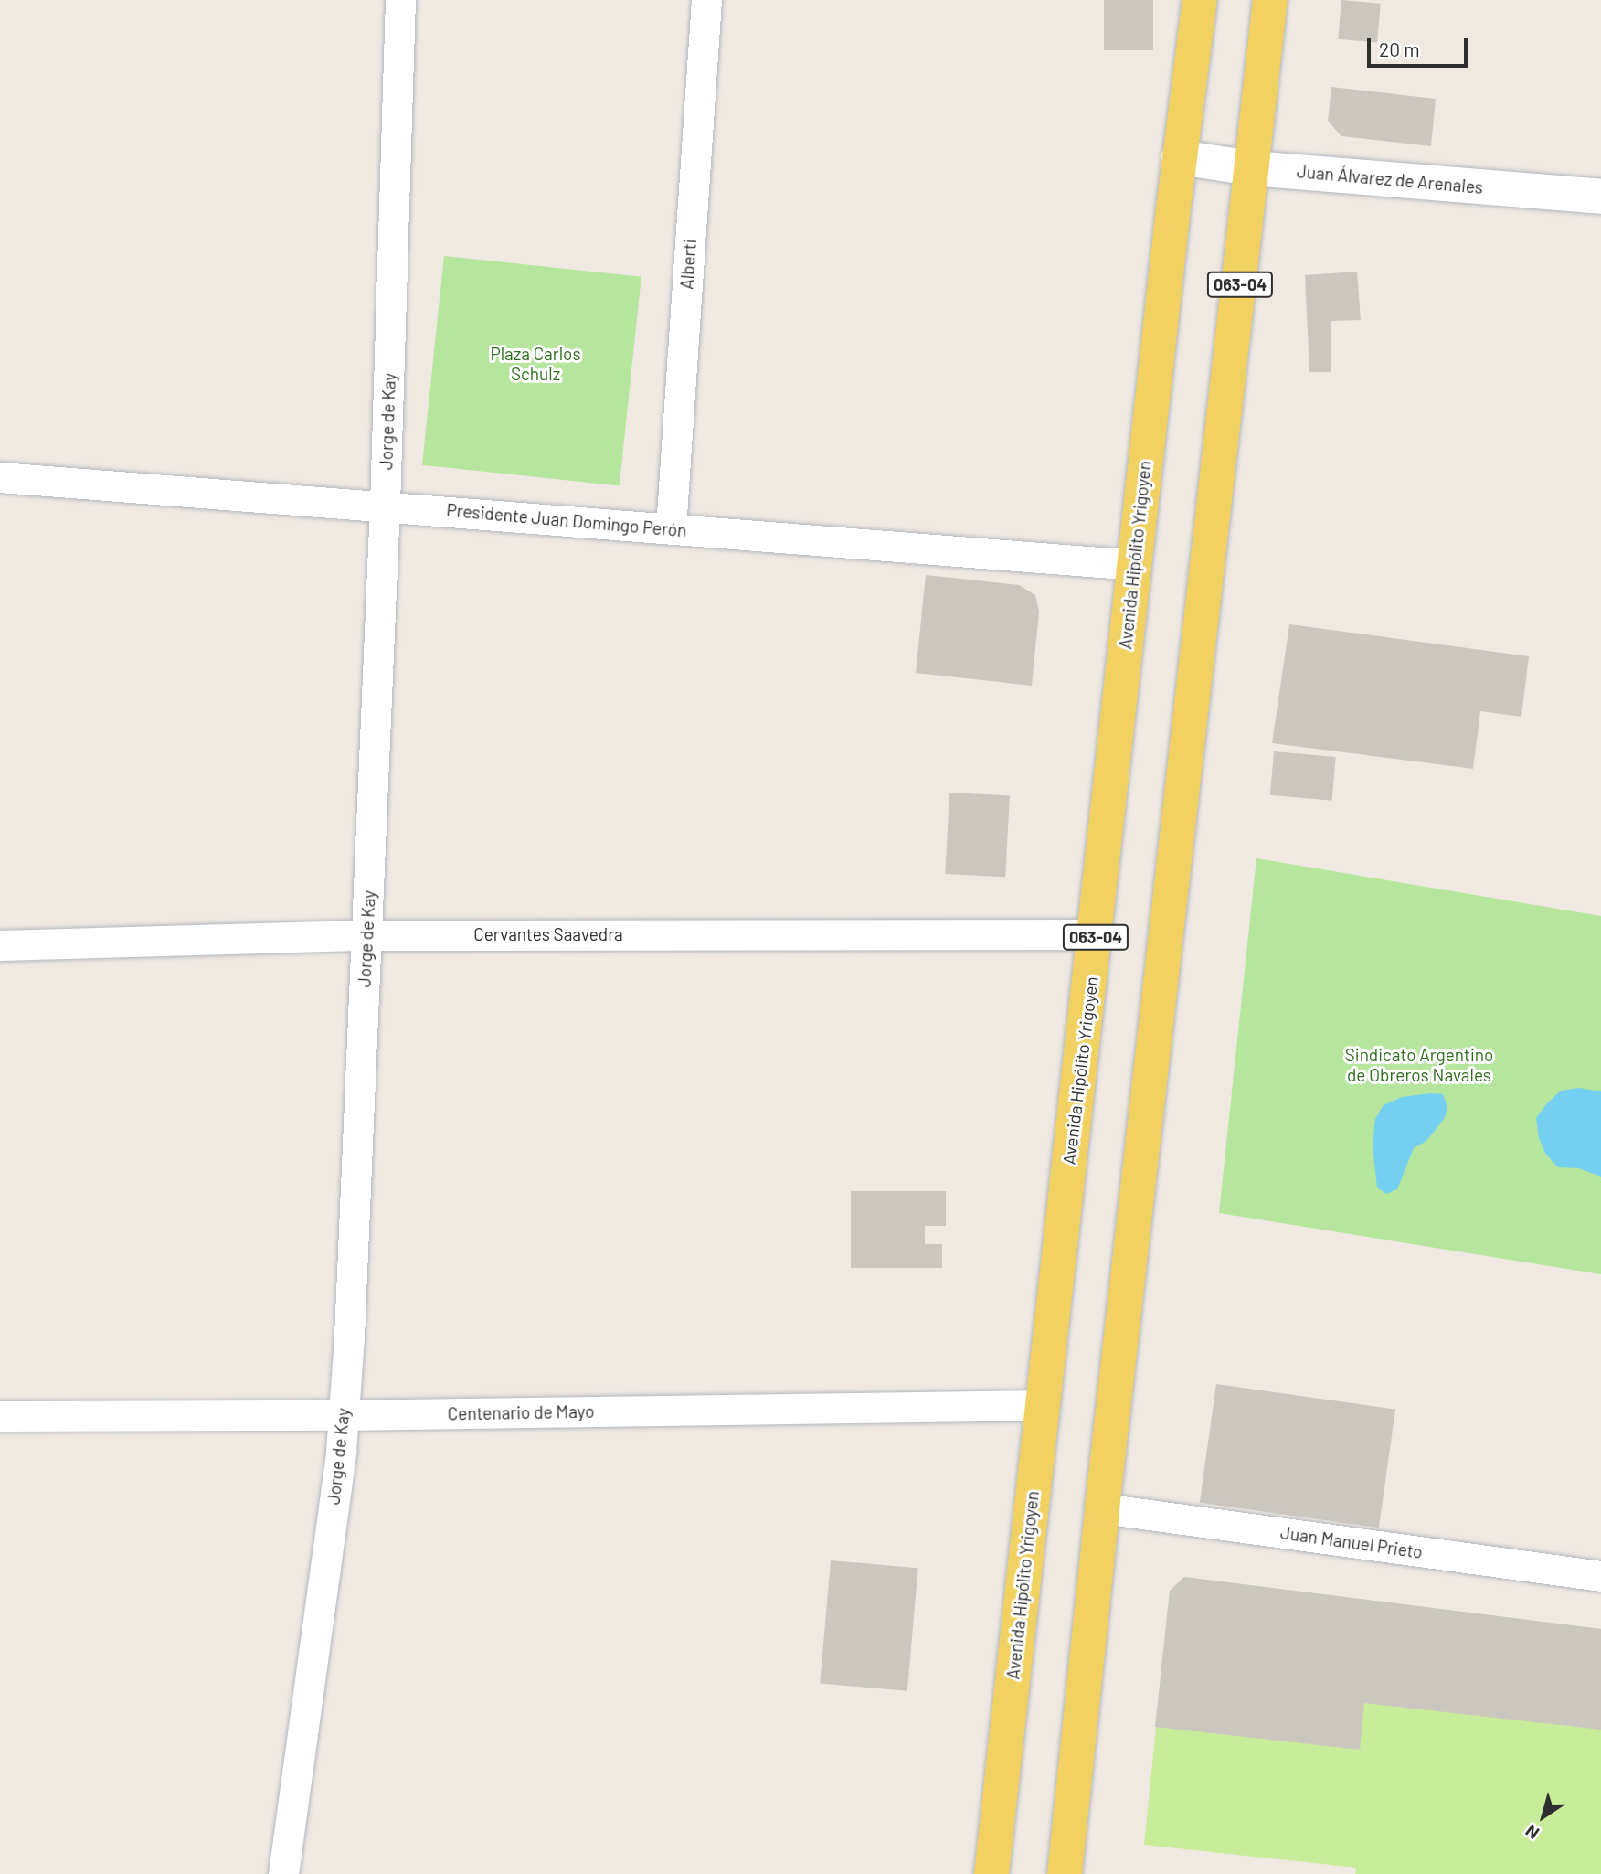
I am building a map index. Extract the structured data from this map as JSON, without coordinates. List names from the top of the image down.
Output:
{
  "streets": {
    "main road": ["063-04", "Avenida Hipólito Yrigoyen"],
    "street": [
      "Juan Álvarez de Arenales",
      "Alberti",
      "Jorge de Kay",
      "Presidente Juan Domingo Perón",
      "Cervantes Saavedra",
      "Centenario de Mayo",
      "Juan Manuel Prieto"
    ]
  },
  "crossings": [
    ["Juan Álvarez de Arenales", "063-04"],
    ["Juan Álvarez de Arenales", "Avenida Hipólito Yrigoyen"],
    ["Alberti", "Presidente Juan Domingo Perón"],
    ["063-04", "Juan Manuel Prieto"],
    ["Jorge de Kay", "Presidente Juan Domingo Perón"],
    ["Jorge de Kay", "Cervantes Saavedra"],
    ["Jorge de Kay", "Centenario de Mayo"],
    ["Presidente Juan Domingo Perón", "Avenida Hipólito Yrigoyen"],
    ["Avenida Hipólito Yrigoyen", "Cervantes Saavedra"],
    ["Avenida Hipólito Yrigoyen", "Centenario de Mayo"]
  ],
  "parks": ["Plaza Carlos Schulz", "Sindicato Argentino de Obreros Navales"],
  "scale_bar": "20 m",
  "north": "bottom left"
}
